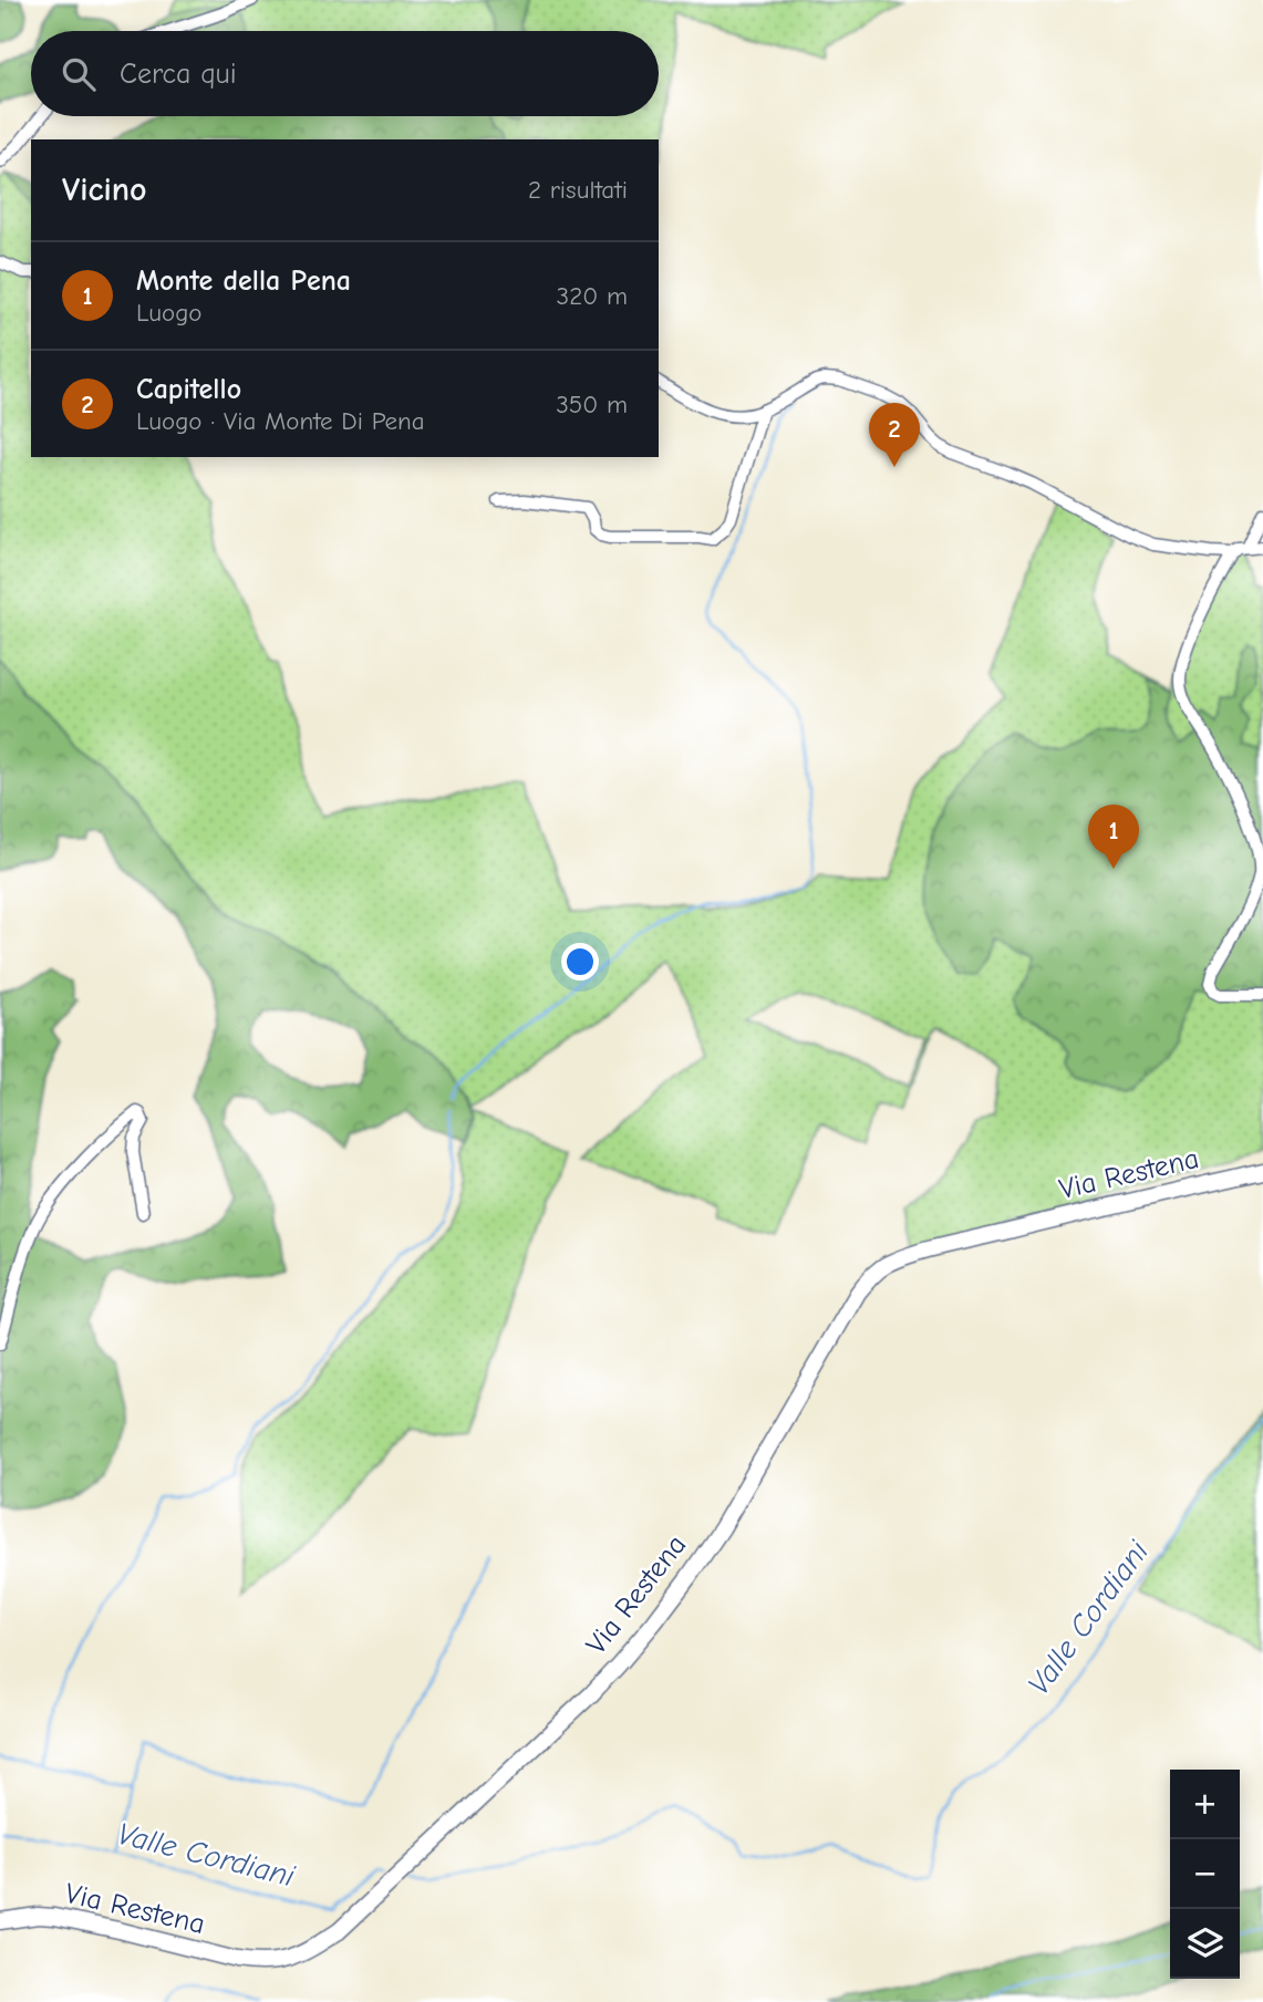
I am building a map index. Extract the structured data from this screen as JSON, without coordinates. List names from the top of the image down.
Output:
{
  "streets": {
    "street": ["Via Restena"]
  },
  "water": ["Valle Cordiani"],
  "page": {
    "search": "Cerca qui",
    "heading": ["Vicino", "2 risultati"],
    "list": [
      {
        "mark": "1",
        "name": "Monte della Pena",
        "note": "Luogo",
        "value": "320 m"
      },
      {
        "mark": "2",
        "name": "Capitello",
        "note": "Luogo · Via Monte Di Pena",
        "value": "350 m"
      }
    ],
    "pins": ["2", "1"],
    "map_buttons": ["+", "−"]
  }
}
